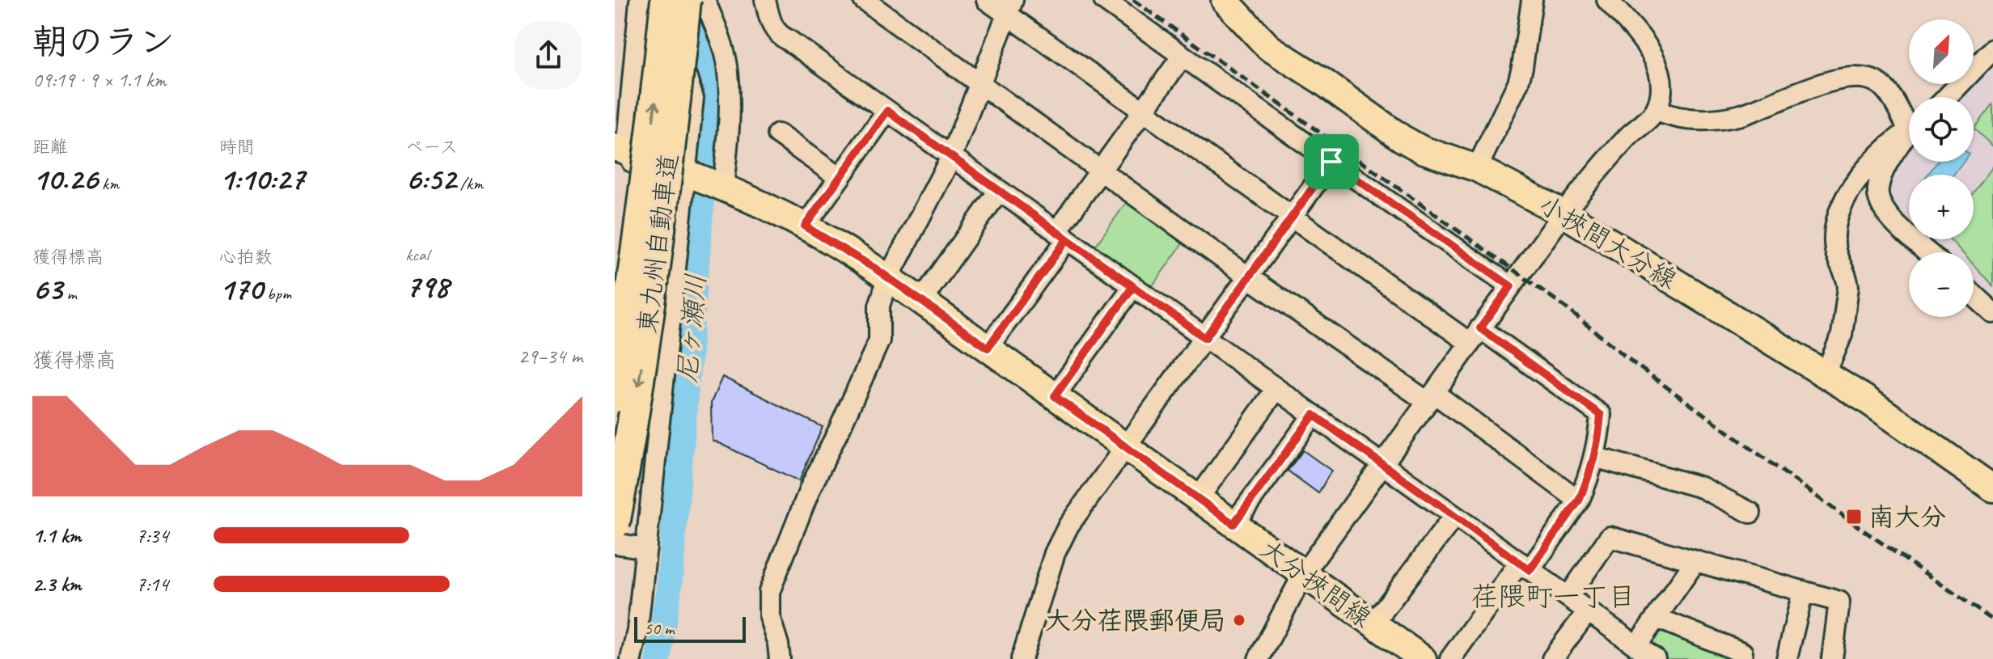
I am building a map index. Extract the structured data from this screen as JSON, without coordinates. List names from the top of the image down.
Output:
{
  "streets": {
    "highway": ["東九州自動車道"],
    "main road": ["小挾間大分線", "大分挾間線"]
  },
  "districts": ["荏隈町一丁目"],
  "water": ["尼ヶ瀬川"],
  "places": {
    "transit": ["南大分"],
    "other": ["大分荏隈郵便局"]
  },
  "scale_bar": "50 m",
  "north": "top right",
  "page": {
    "heading": ["朝のラン", "09:19 · 9 × 1.1 km"],
    "map_buttons": ["+", "−"],
    "stats": [
      ["距離", "10.26 km"],
      ["時間", "1:10:27"],
      ["ペース", "6:52 /km"],
      ["獲得標高", "63 m"],
      ["心拍数", "170 bpm"],
      ["kcal", "798"]
    ],
    "chart": ["獲得標高", "29–34 m"],
    "list": [
      {
        "name": "1.1 km",
        "note": "7:34"
      },
      {
        "name": "2.3 km",
        "note": "7:14"
      }
    ],
    "scale": "50 m"
  }
}
